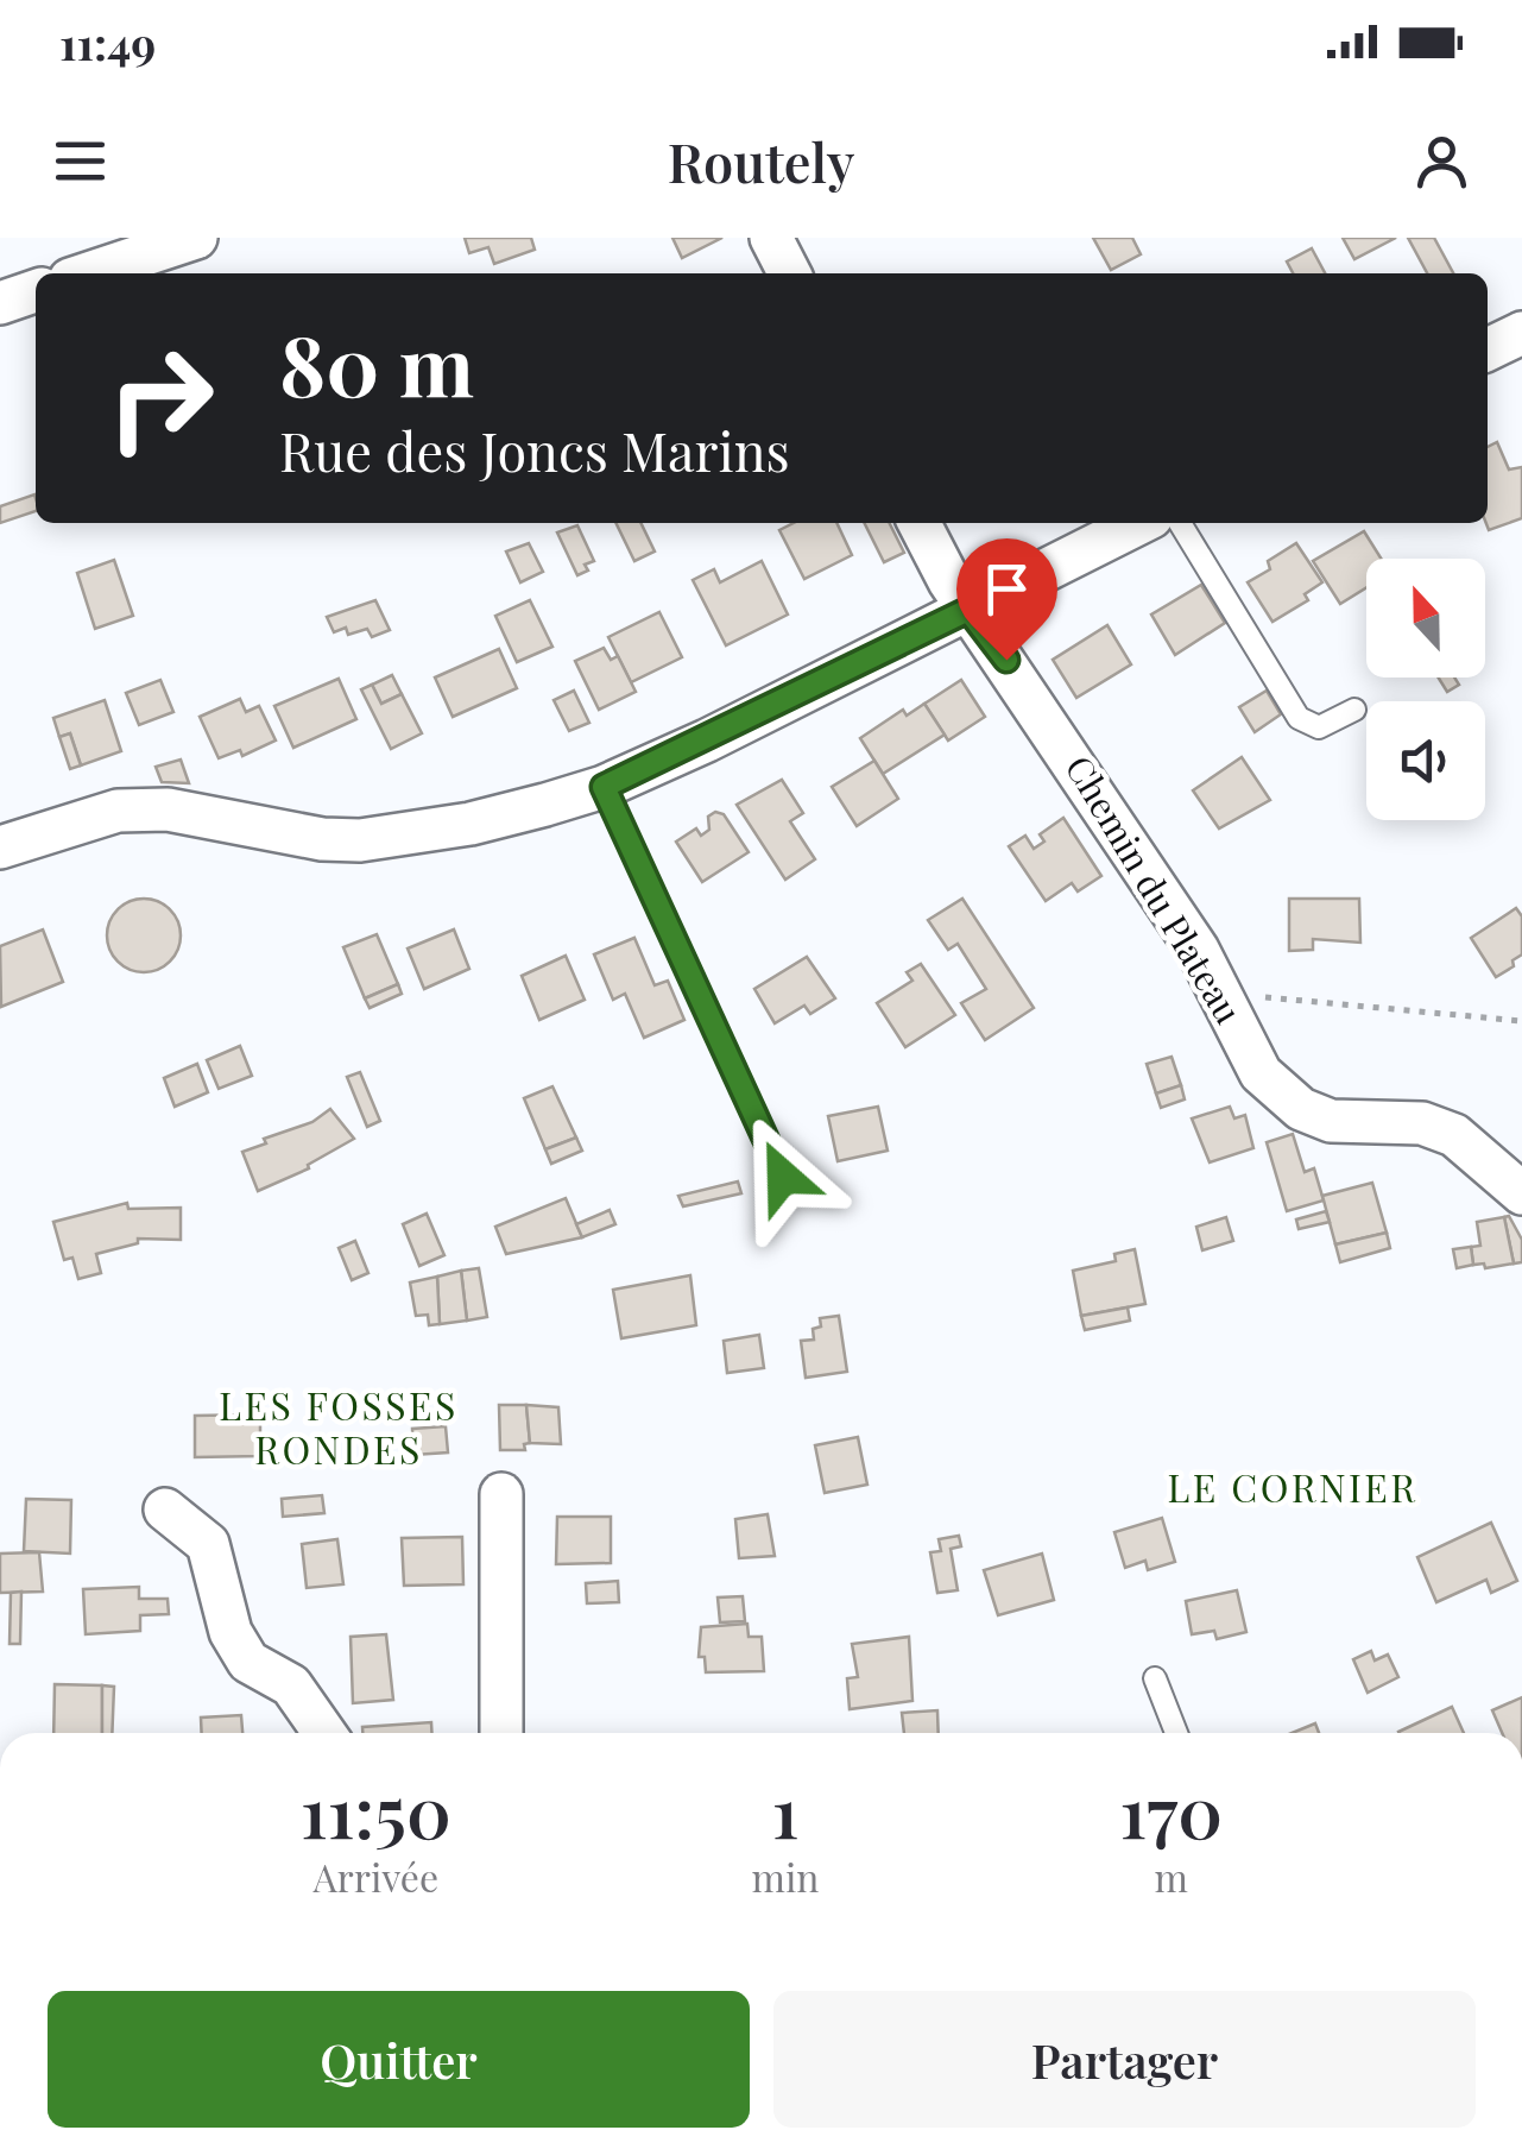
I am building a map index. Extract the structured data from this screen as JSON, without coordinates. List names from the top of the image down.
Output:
{
  "streets": {
    "street": ["Chemin du Plateau"]
  },
  "districts": ["LES FOSSES RONDES", "LE CORNIER"],
  "north": "top",
  "page": {
    "status": "11:49",
    "header": "Routely",
    "turn": ["80 m", "Rue des Joncs Marins"],
    "eta": [
      "11:50",
      "Arrivée",
      "1",
      "min",
      "170",
      "m"
    ],
    "buttons": ["Quitter", "Partager"]
  }
}
